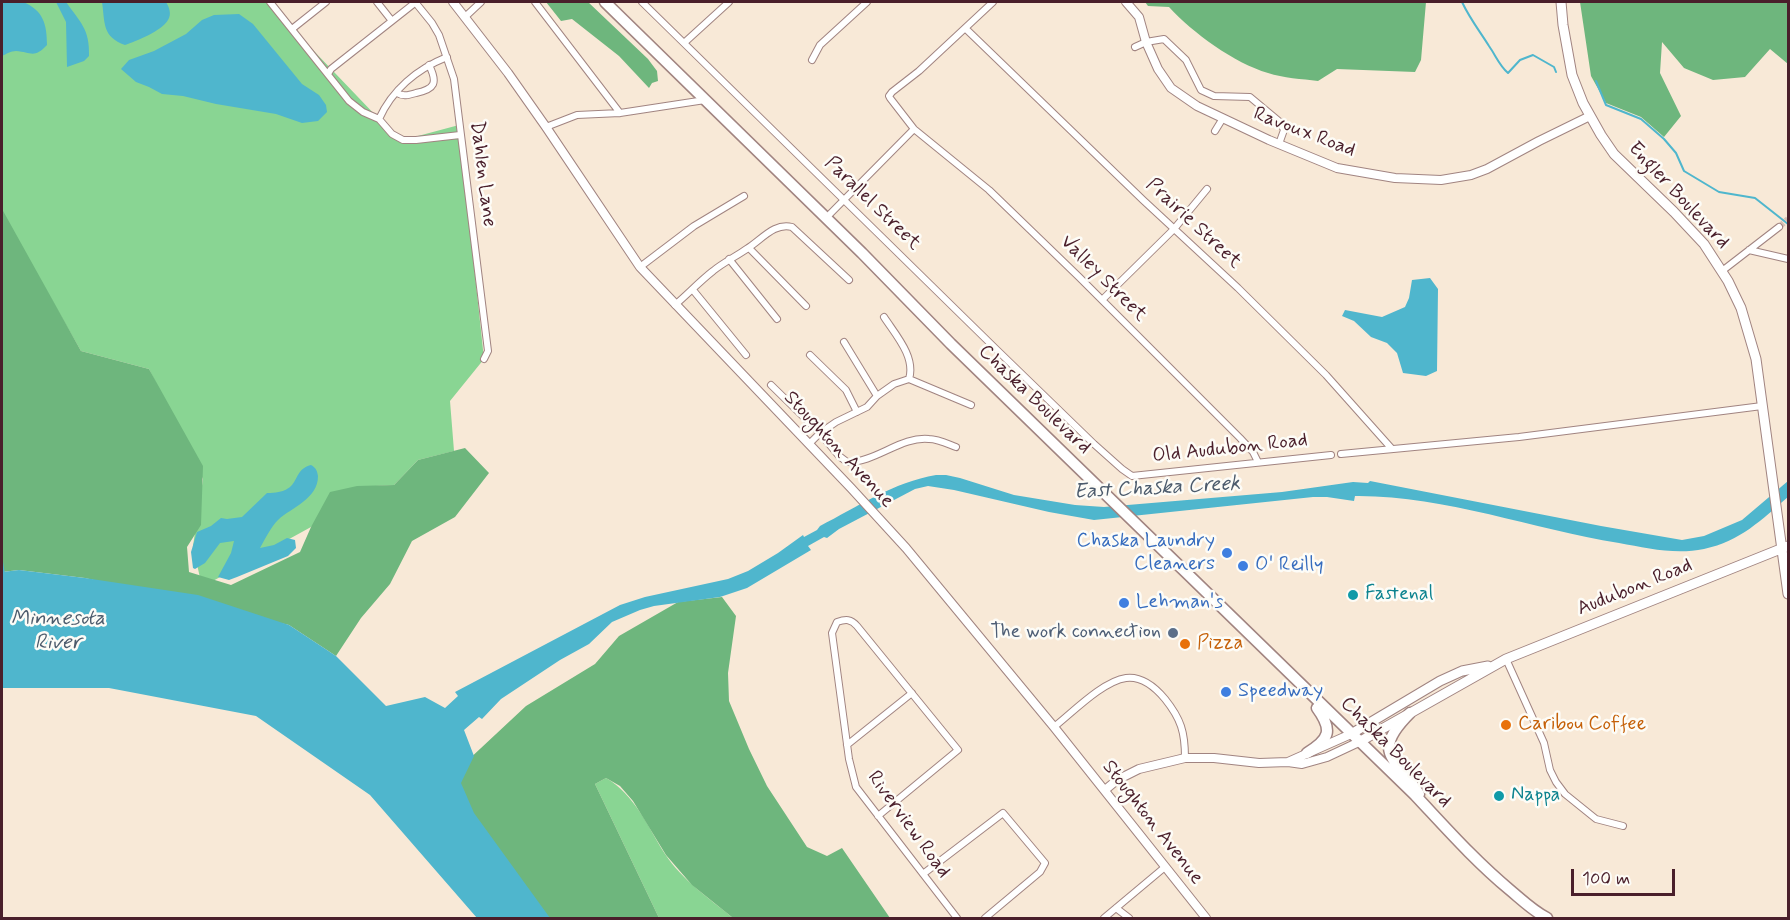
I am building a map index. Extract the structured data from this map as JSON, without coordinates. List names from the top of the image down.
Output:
{
  "streets": {
    "main road": ["Engler Boulevard", "Chaska Boulevard", "Audubon Road"],
    "street": [
      "Ravoux Road",
      "Dahlen Lane",
      "Parallel Street",
      "Prairie Street",
      "Valley Street",
      "Old Audubon Road",
      "Stoughton Avenue",
      "Riverview Road"
    ]
  },
  "crossings": [
    ["Ravoux Road", "Engler Boulevard"],
    ["Engler Boulevard", "Audubon Road"],
    ["Parallel Street", "Old Audubon Road"],
    ["Prairie Street", "Valley Street"],
    ["Valley Street", "Old Audubon Road"],
    ["Chaska Boulevard", "Audubon Road"],
    ["Stoughton Avenue", "Audubon Road"]
  ],
  "water": ["East Chaska Creek", "Minnesota River"],
  "places": [
    "Chaska Laundry Cleaners",
    "O' Reilly",
    "Fastenal",
    "Lehman's",
    "The work connection",
    "Pizza",
    "Speedway",
    "Caribou Coffee",
    "Nappa"
  ],
  "scale_bar": "100 m"
}
